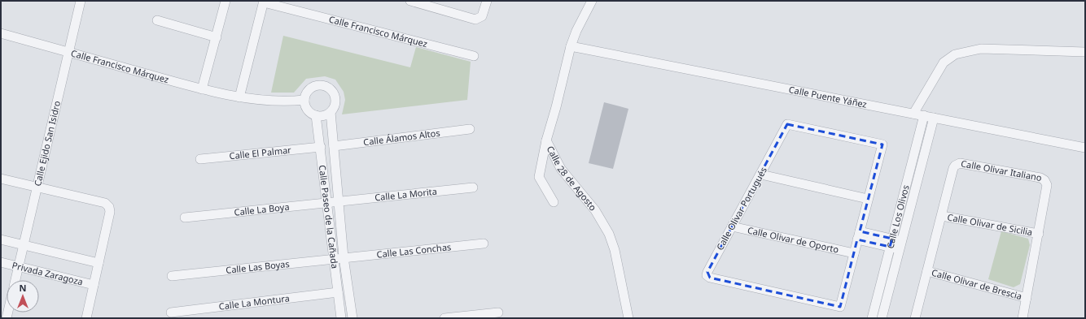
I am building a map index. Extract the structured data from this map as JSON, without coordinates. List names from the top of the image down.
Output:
{
  "streets": {
    "street": [
      "Calle Francisco Márquez",
      "Calle Puente Yáñez",
      "Calle Álamos Altos",
      "Calle Ejido San Isidro",
      "Calle El Palmar",
      "Calle Olivar Italiano",
      "Calle 28 de Agosto",
      "Calle La Morita",
      "Calle Olivar Portugués",
      "Calle La Boya",
      "Calle Paseo de la Cañada",
      "Calle Los Olivos",
      "Calle Olivar de Sicilia",
      "Calle Olivar de Oporto",
      "Calle Las Conchas",
      "Calle Las Boyas",
      "Privada Zaragoza",
      "Calle Olivar de Brescia",
      "Calle La Montura"
    ]
  },
  "crossings": [
    ["Calle Francisco Márquez", "Calle Ejido San Isidro"],
    ["Calle Francisco Márquez", "Calle Paseo de la Cañada"],
    ["Calle Puente Yáñez", "Calle 28 de Agosto"],
    ["Calle Puente Yáñez", "Calle Los Olivos"],
    ["Calle Álamos Altos", "Calle Paseo de la Cañada"],
    ["Calle Ejido San Isidro", "Privada Zaragoza"],
    ["Calle El Palmar", "Calle Paseo de la Cañada"],
    ["Calle Olivar Italiano", "Calle Olivar de Sicilia"],
    ["Calle Olivar Italiano", "Calle Olivar de Brescia"],
    ["Calle La Morita", "Calle La Boya"],
    ["Calle La Morita", "Calle Paseo de la Cañada"],
    ["Calle Olivar Portugués", "Calle Olivar de Oporto"],
    ["Calle La Boya", "Calle Paseo de la Cañada"],
    ["Calle Paseo de la Cañada", "Calle Las Conchas"],
    ["Calle Paseo de la Cañada", "Calle Las Boyas"],
    ["Calle Paseo de la Cañada", "Calle La Montura"],
    ["Calle Las Conchas", "Calle Las Boyas"]
  ],
  "north": "top"
}
